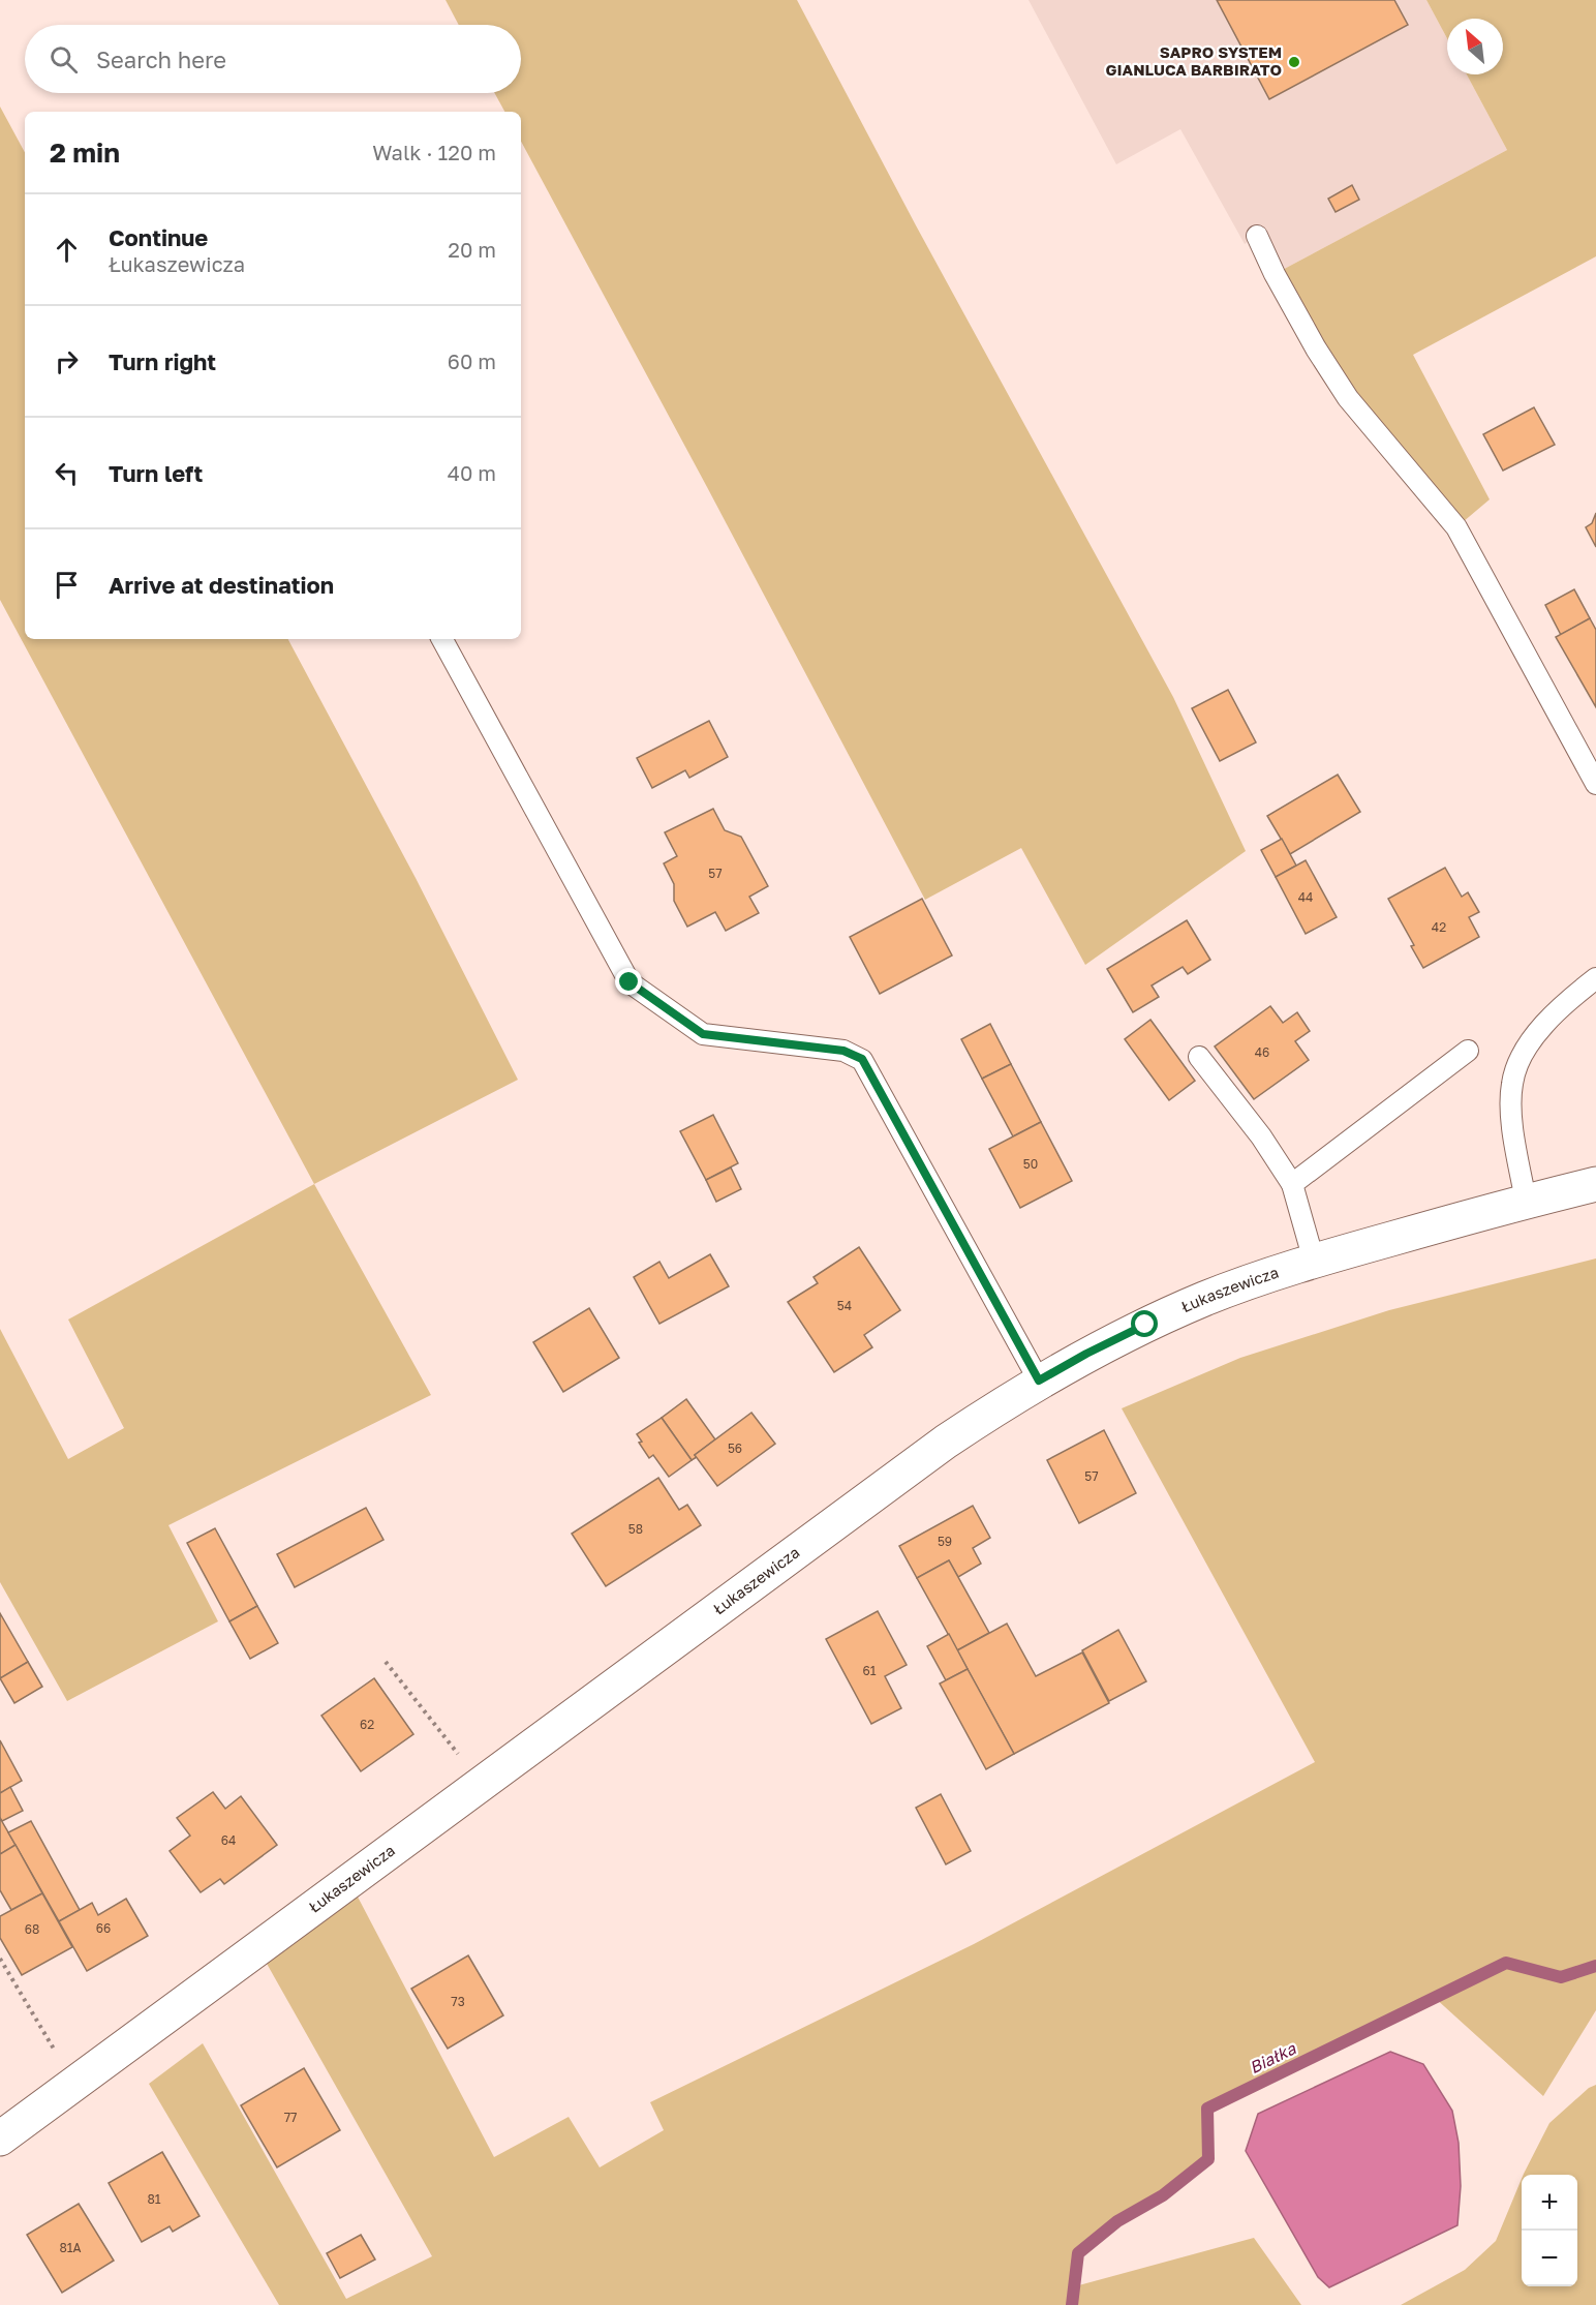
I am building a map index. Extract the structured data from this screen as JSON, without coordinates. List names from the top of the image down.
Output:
{
  "streets": {
    "street": ["Łukaszewicza"]
  },
  "water": ["Białka"],
  "places": ["SAPRO SYSTEM GIANLUCA BARBIRATO"],
  "house_numbers": [
    "57",
    "44",
    "42",
    "46",
    "50",
    "54",
    "56",
    "57",
    "58",
    "59",
    "61",
    "62",
    "64",
    "66",
    "68",
    "73",
    "77",
    "81",
    "81A"
  ],
  "north": "top left",
  "page": {
    "search": "Search here",
    "heading": ["2 min", "Walk · 120 m"],
    "list": [
      ["Continue", "Łukaszewicza", "20 m"],
      ["Turn right", "60 m"],
      ["Turn left", "40 m"],
      "Arrive at destination"
    ],
    "map_buttons": ["+", "−"]
  }
}
